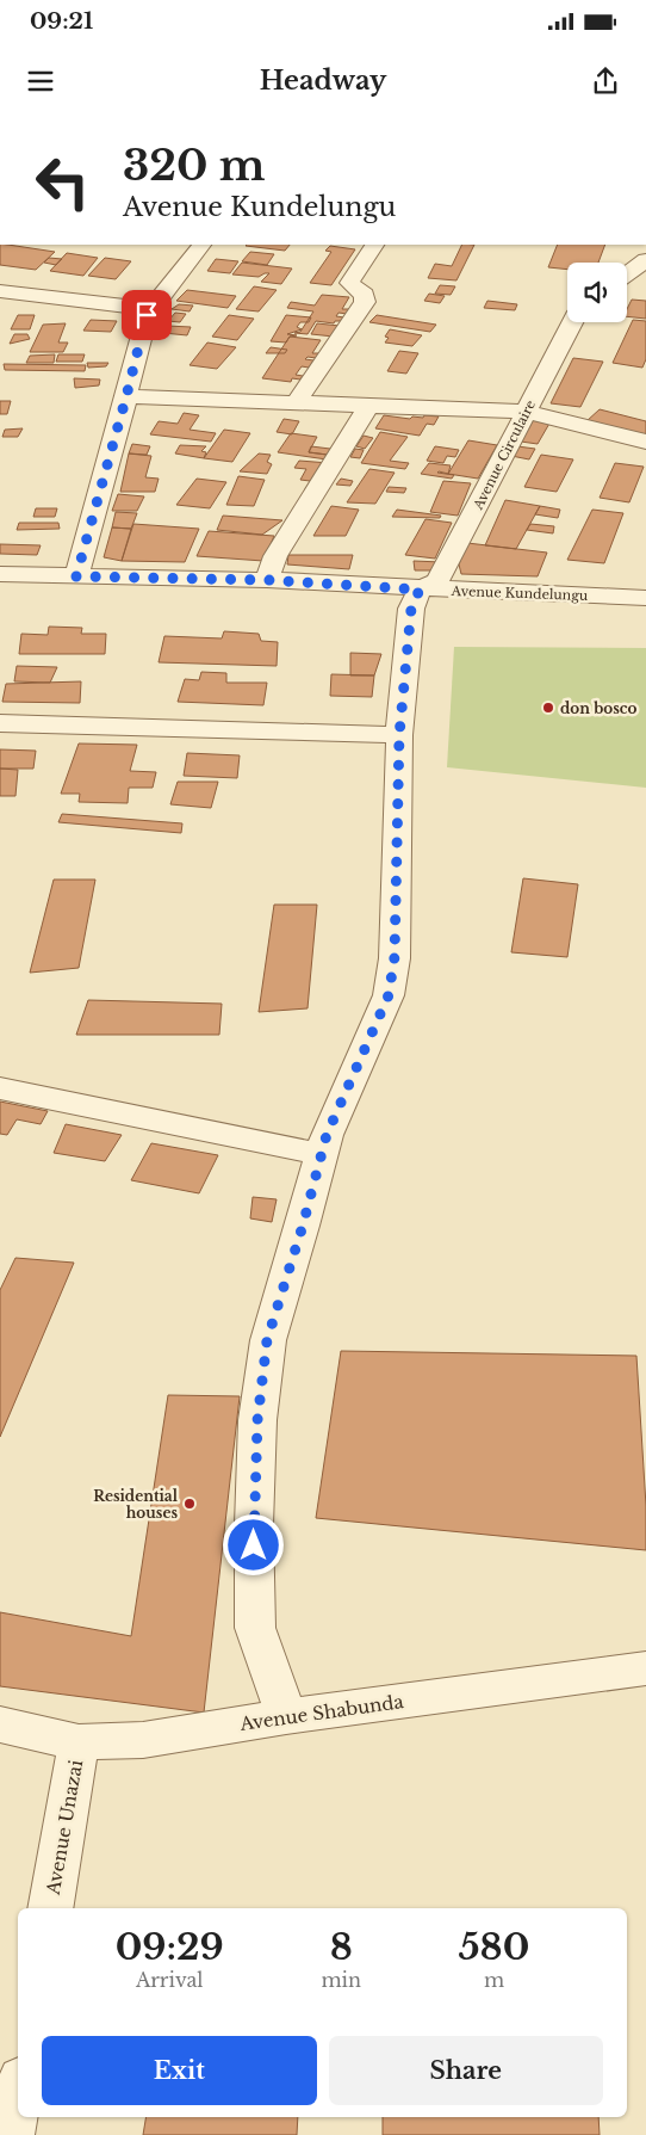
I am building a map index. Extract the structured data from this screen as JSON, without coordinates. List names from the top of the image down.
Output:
{
  "streets": {
    "street": [
      "Avenue Circulaire",
      "Avenue Kundelungu",
      "Avenue Shabunda",
      "Avenue Unazai"
    ]
  },
  "crossings": [
    ["Avenue Circulaire", "Avenue Kundelungu"],
    ["Avenue Shabunda", "Avenue Unazai"]
  ],
  "places": ["don bosco", "Residential houses"],
  "page": {
    "status": "09:21",
    "header": "Headway",
    "turn": ["320 m", "Avenue Kundelungu"],
    "eta": [
      "09:29",
      "Arrival",
      "8",
      "min",
      "580",
      "m"
    ],
    "buttons": ["Exit", "Share"]
  }
}
